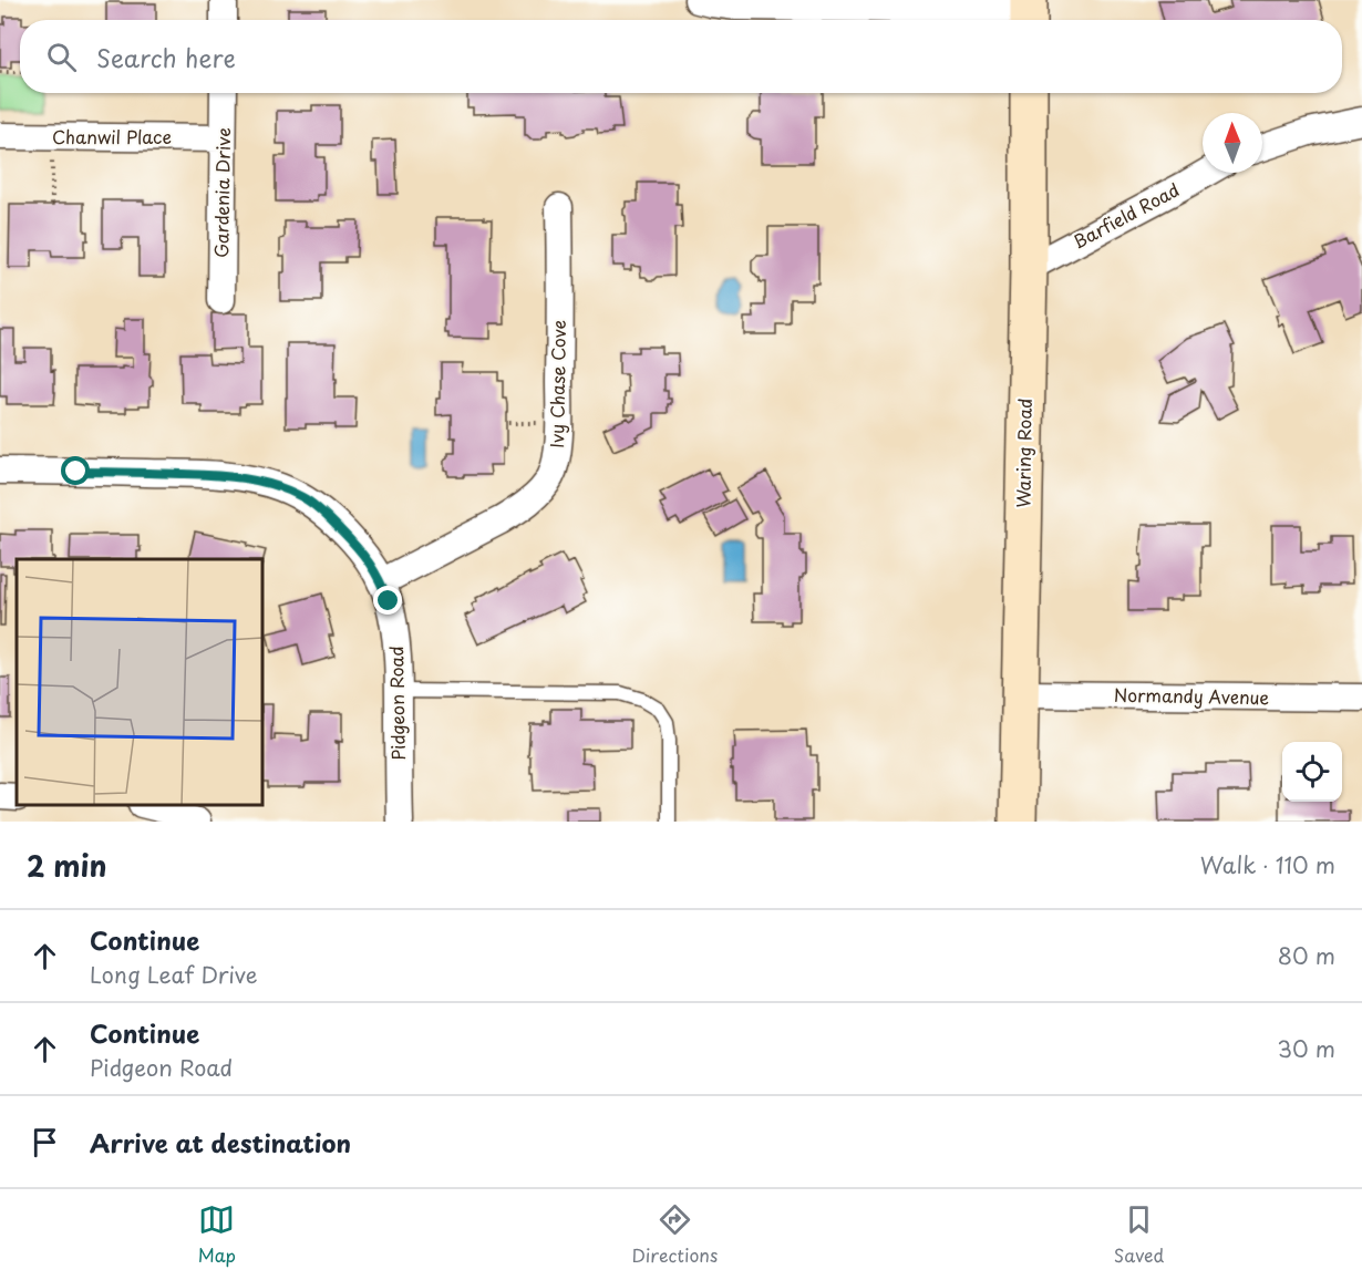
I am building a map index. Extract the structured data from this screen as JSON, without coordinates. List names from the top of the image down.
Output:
{
  "streets": {
    "main road": ["Waring Road"],
    "street": [
      "Chanwil Place",
      "Gardenia Drive",
      "Barfield Road",
      "Ivy Chase Cove",
      "Normandy Avenue",
      "Pidgeon Road"
    ]
  },
  "crossings": [
    ["Chanwil Place", "Gardenia Drive"],
    ["Barfield Road", "Waring Road"],
    ["Ivy Chase Cove", "Pidgeon Road"],
    ["Waring Road", "Normandy Avenue"]
  ],
  "north": "top",
  "page": {
    "search": "Search here",
    "heading": ["2 min", "Walk · 110 m"],
    "list": [
      ["Continue", "Long Leaf Drive", "80 m"],
      ["Continue", "Pidgeon Road", "30 m"],
      "Arrive at destination"
    ],
    "nav": ["Map", "Directions", "Saved"]
  }
}
